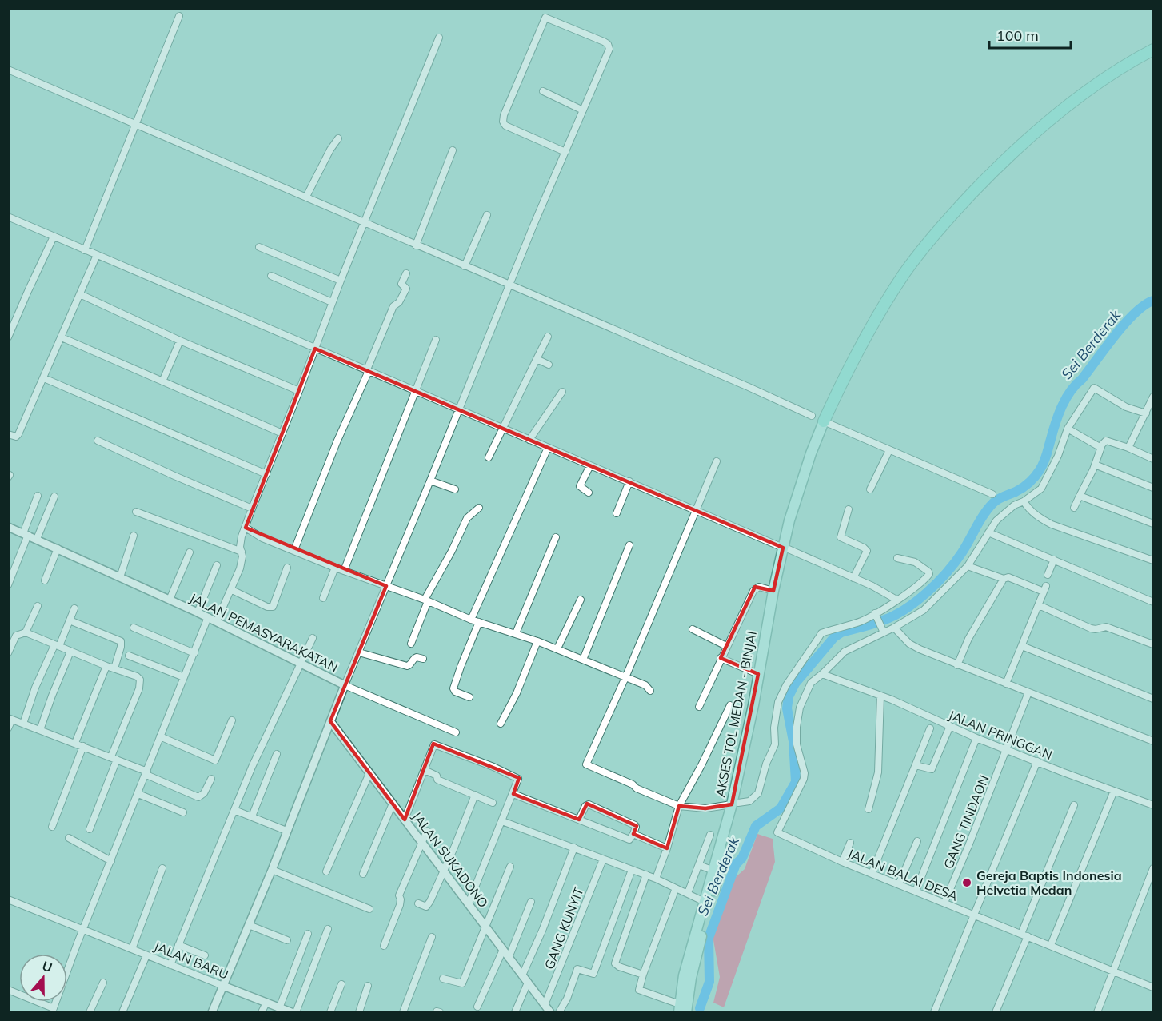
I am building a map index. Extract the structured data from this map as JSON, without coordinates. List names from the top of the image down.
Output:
{
  "streets": {
    "main road": ["AKSES TOL MEDAN - BINJAI"],
    "street": [
      "JALAN PEMASYARAKATAN",
      "JALAN PRINGGAN",
      "GANG TINDAON",
      "JALAN SUKADONO",
      "JALAN BALAI DESA",
      "GANG KUNYIT",
      "JALAN BARU"
    ]
  },
  "crossings": [
    ["JALAN PEMASYARAKATAN", "JALAN SUKADONO"],
    ["JALAN PEMASYARAKATAN", "JALAN BARU"],
    ["JALAN PRINGGAN", "GANG TINDAON"],
    ["JALAN PRINGGAN", "JALAN BALAI DESA"],
    ["GANG TINDAON", "JALAN BALAI DESA"],
    ["JALAN SUKADONO", "GANG KUNYIT"]
  ],
  "water": ["Sei Berderak"],
  "places": ["Gereja Baptis Indonesia Helvetia Medan"],
  "scale_bar": "100 m",
  "north": "top"
}
